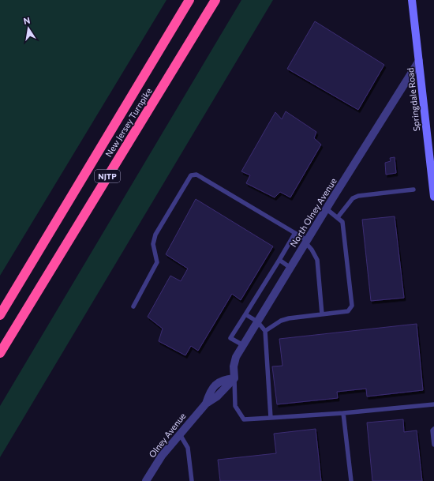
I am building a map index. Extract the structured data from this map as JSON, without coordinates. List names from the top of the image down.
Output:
{
  "streets": {
    "highway": ["New Jersey Turnpike", "NJTP"],
    "main road": ["Springdale Road"],
    "street": ["North Olney Avenue", "Olney Avenue"]
  },
  "crossings": [
    ["Springdale Road", "North Olney Avenue"],
    ["North Olney Avenue", "Olney Avenue"]
  ],
  "north": "top"
}
